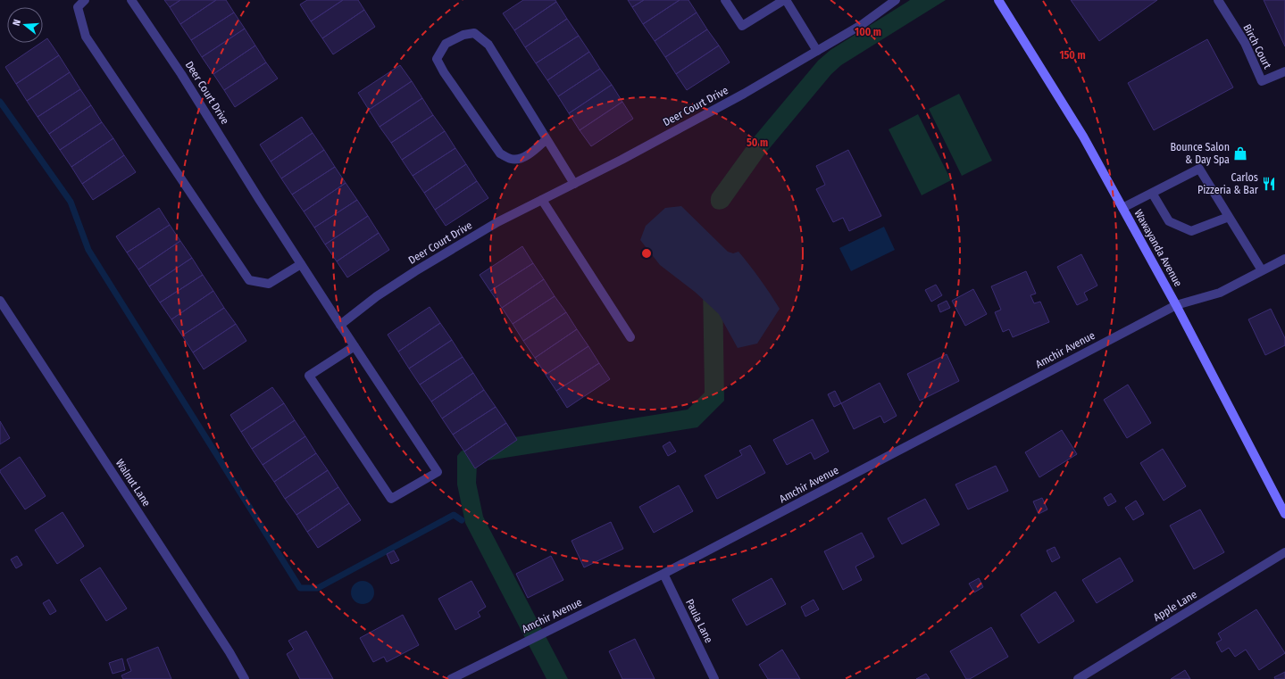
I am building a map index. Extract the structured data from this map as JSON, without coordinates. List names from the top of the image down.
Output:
{
  "streets": {
    "street": [
      "Birch Court",
      "Deer Court Drive",
      "Wawayanda Avenue",
      "Amchir Avenue",
      "Walnut Lane",
      "Apple Lane",
      "Paula Lane"
    ]
  },
  "crossings": [
    ["Wawayanda Avenue", "Amchir Avenue"],
    ["Amchir Avenue", "Paula Lane"]
  ],
  "places": {
    "shop": ["Bounce Salon & Day Spa"],
    "restaurant": ["Carlos Pizzeria & Bar"]
  },
  "north": "left",
  "rings": ["100 m", "150 m", "50 m"]
}
